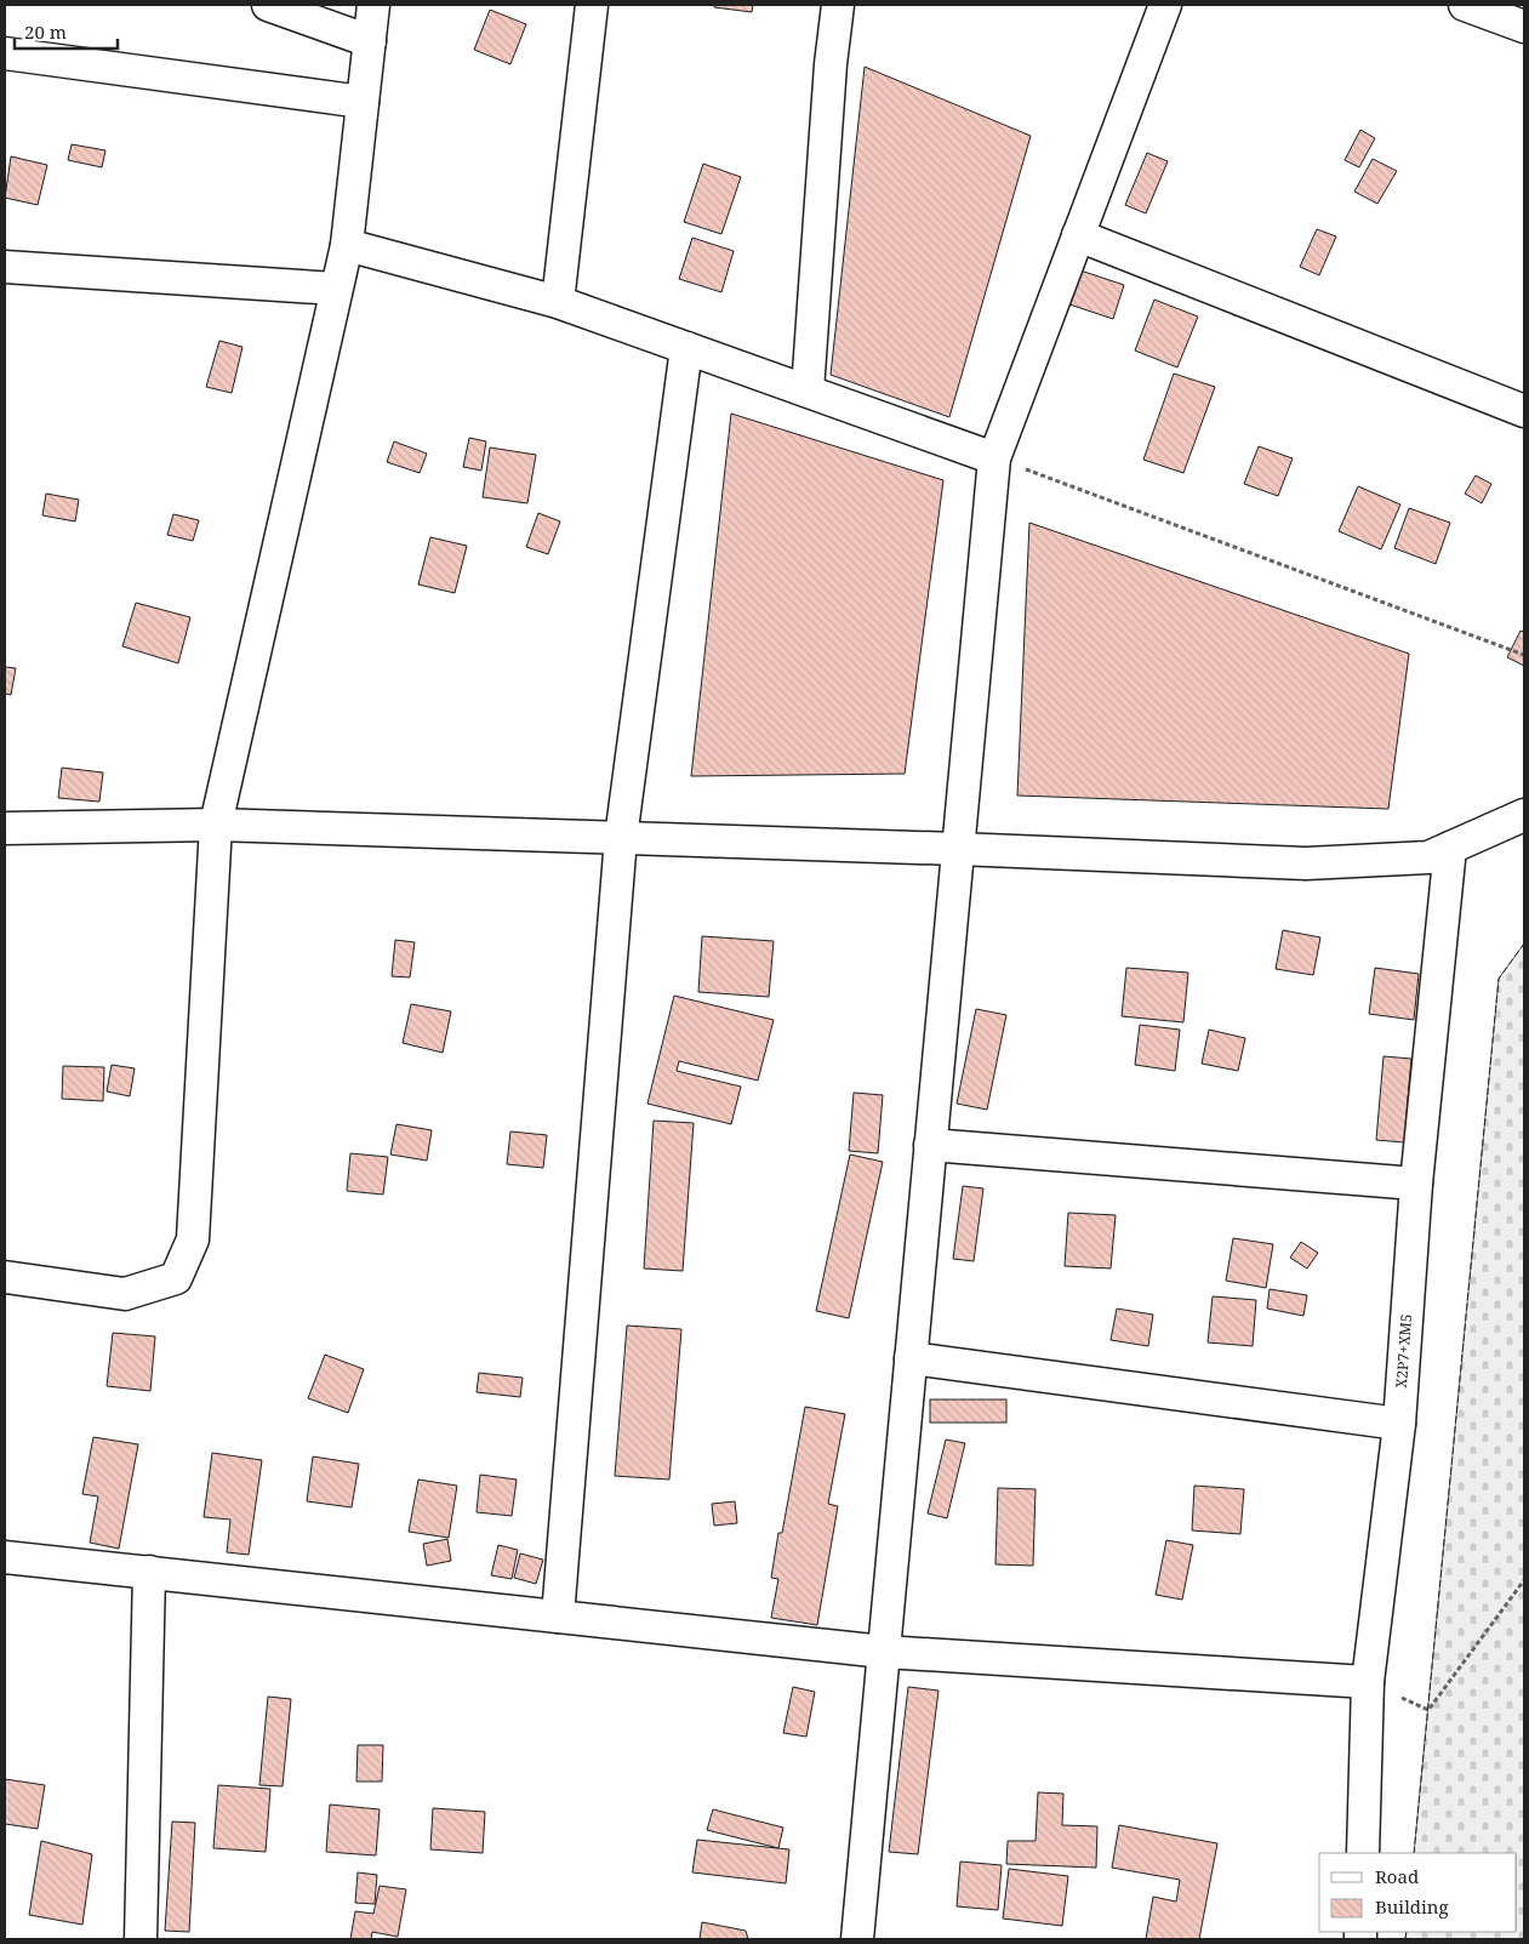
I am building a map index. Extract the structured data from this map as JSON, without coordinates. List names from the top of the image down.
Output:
{
  "streets": {
    "street": ["X2P7+XM5"]
  },
  "legend": ["Road", "Building"],
  "scale_bar": "20 m"
}
